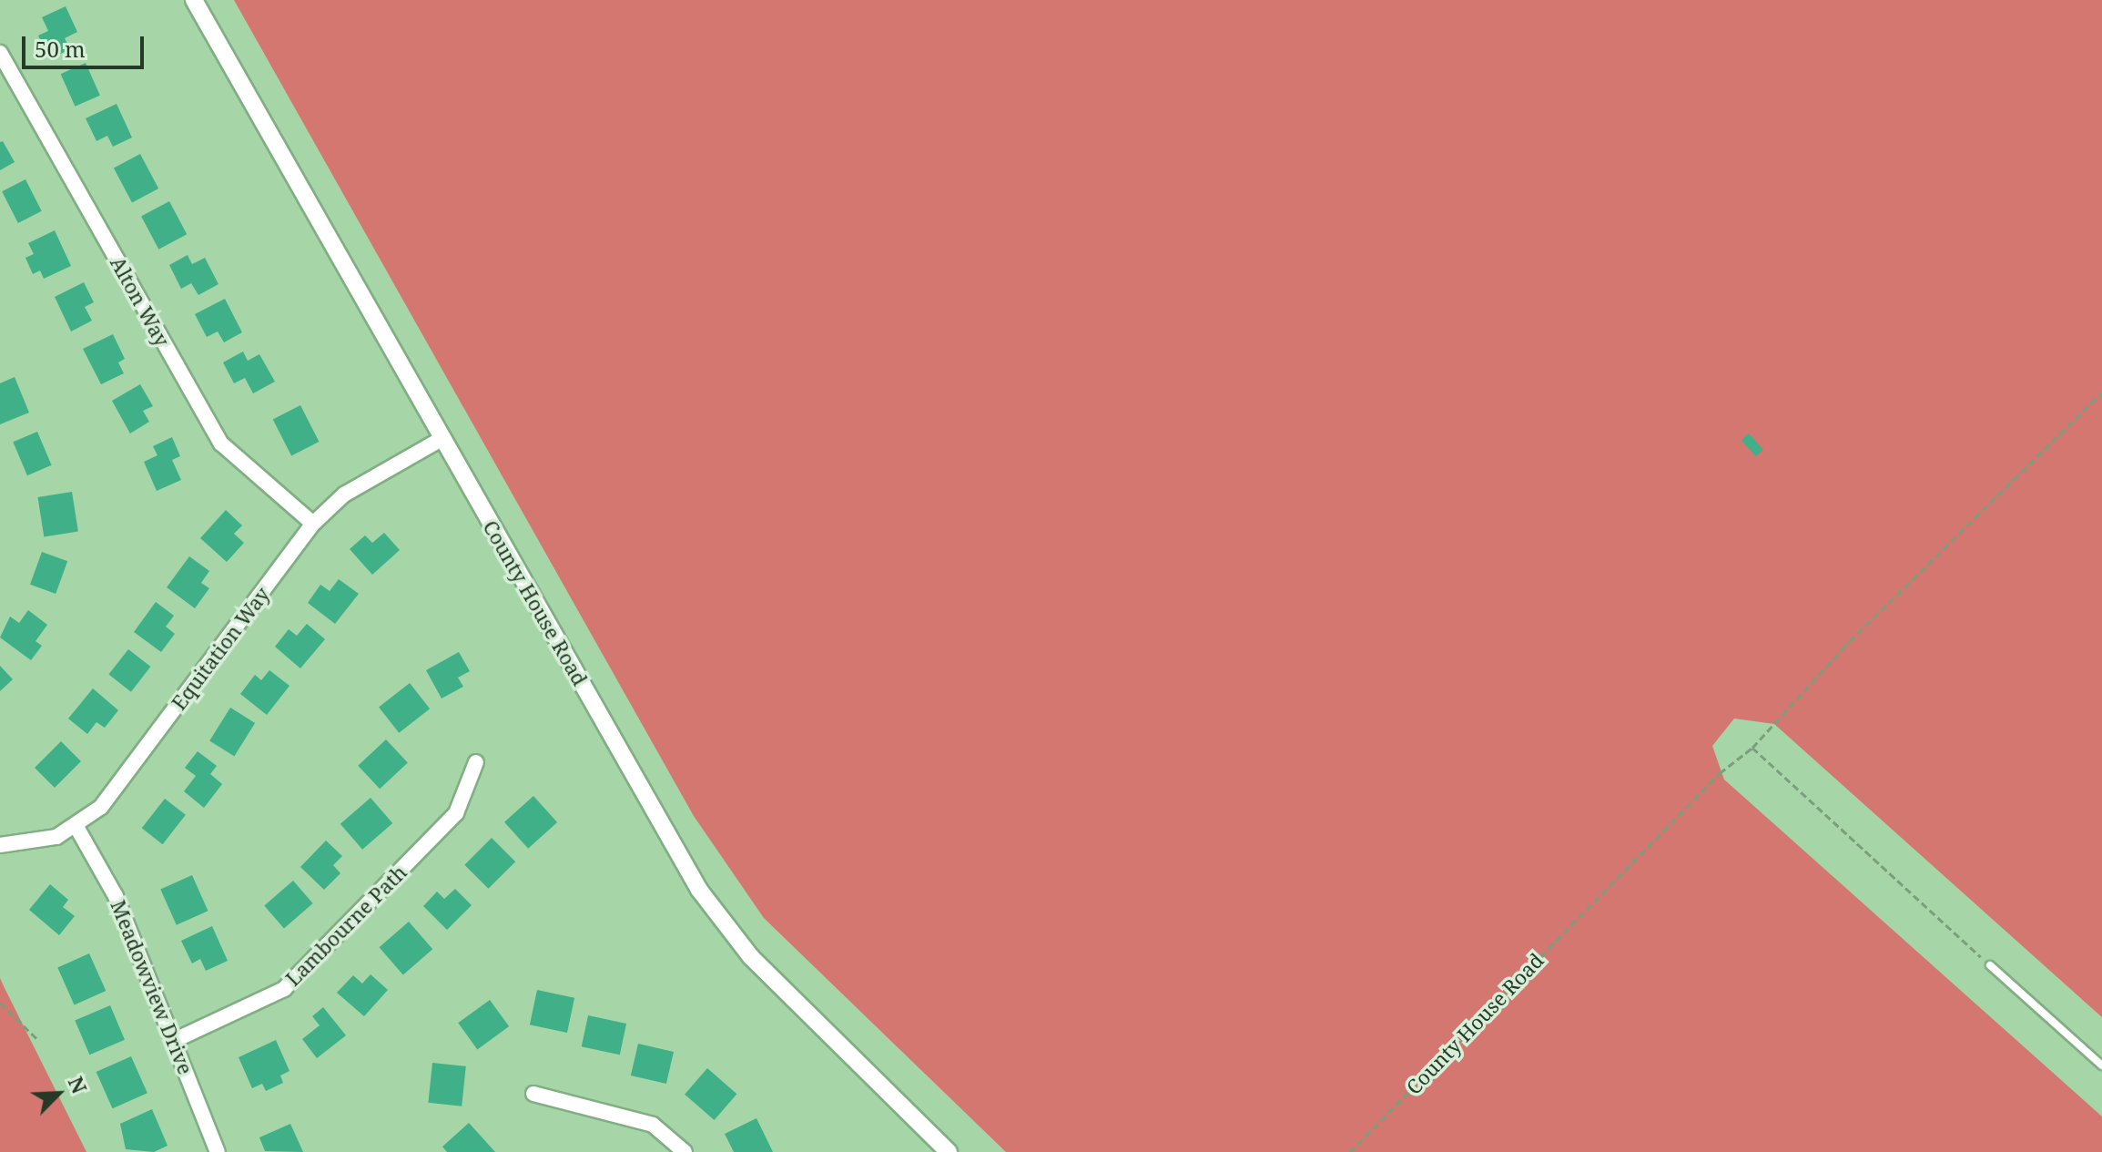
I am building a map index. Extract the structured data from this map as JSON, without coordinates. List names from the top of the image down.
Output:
{
  "streets": {
    "street": [
      "Alton Way",
      "County House Road",
      "Equitation Way",
      "Lambourne Path",
      "Meadowview Drive"
    ]
  },
  "crossings": [
    ["Alton Way", "Equitation Way"],
    ["County House Road", "Equitation Way"],
    ["Equitation Way", "Meadowview Drive"],
    ["Lambourne Path", "Meadowview Drive"]
  ],
  "scale_bar": "50 m",
  "north": "top right"
}
